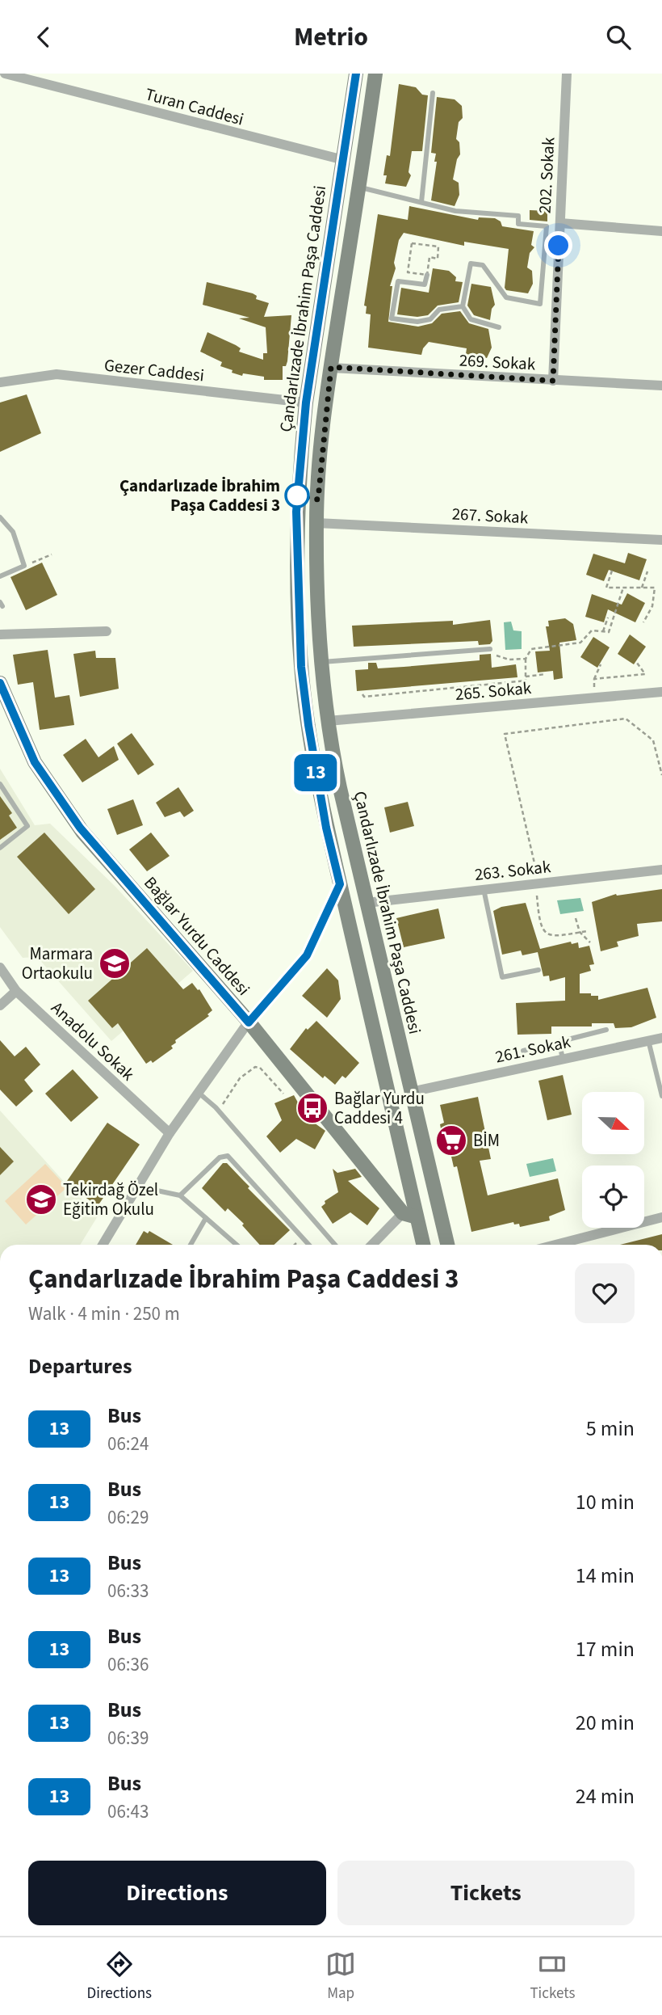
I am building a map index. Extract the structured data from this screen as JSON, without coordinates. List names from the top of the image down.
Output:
{
  "streets": {
    "main road": ["Çandarlızade İbrahim Paşa Caddesi", "Bağlar Yurdu Caddesi"],
    "street": [
      "Turan Caddesi",
      "202. Sokak",
      "269. Sokak",
      "Gezer Caddesi",
      "267. Sokak",
      "265. Sokak",
      "263. Sokak",
      "Anadolu Sokak",
      "261. Sokak"
    ]
  },
  "crossings": [
    ["Turan Caddesi", "Çandarlızade İbrahim Paşa Caddesi"],
    ["202. Sokak", "269. Sokak"],
    ["Çandarlızade İbrahim Paşa Caddesi", "269. Sokak"],
    ["Çandarlızade İbrahim Paşa Caddesi", "Gezer Caddesi"],
    ["Çandarlızade İbrahim Paşa Caddesi", "267. Sokak"],
    ["Çandarlızade İbrahim Paşa Caddesi", "265. Sokak"],
    ["Çandarlızade İbrahim Paşa Caddesi", "263. Sokak"],
    ["Çandarlızade İbrahim Paşa Caddesi", "Bağlar Yurdu Caddesi"],
    ["Çandarlızade İbrahim Paşa Caddesi", "261. Sokak"]
  ],
  "places": {
    "other": ["Çandarlızade İbrahim Paşa Caddesi 3"],
    "school or university": ["Marmara Ortaokulu", "Tekirdağ Özel Eğitim Okulu"],
    "bus stop": ["Bağlar Yurdu Caddesi 4"],
    "supermarket": ["BİM"]
  },
  "lines": ["bus line 13"],
  "north": "right",
  "page": {
    "header": "Metrio",
    "on_map": "13",
    "heading": [
      ["Çandarlızade İbrahim Paşa Caddesi 3", "Walk · 4 min · 250 m"],
      "Departures"
    ],
    "list": [
      {
        "mark": "13",
        "name": "Bus",
        "note": "06:24",
        "value": "5 min"
      },
      {
        "mark": "13",
        "name": "Bus",
        "note": "06:29",
        "value": "10 min"
      },
      {
        "mark": "13",
        "name": "Bus",
        "note": "06:33",
        "value": "14 min"
      },
      {
        "mark": "13",
        "name": "Bus",
        "note": "06:36",
        "value": "17 min"
      },
      {
        "mark": "13",
        "name": "Bus",
        "note": "06:39",
        "value": "20 min"
      },
      {
        "mark": "13",
        "name": "Bus",
        "note": "06:43",
        "value": "24 min"
      }
    ],
    "buttons": ["Directions", "Tickets"],
    "tabs": ["Directions", "Map", "Tickets"]
  }
}
